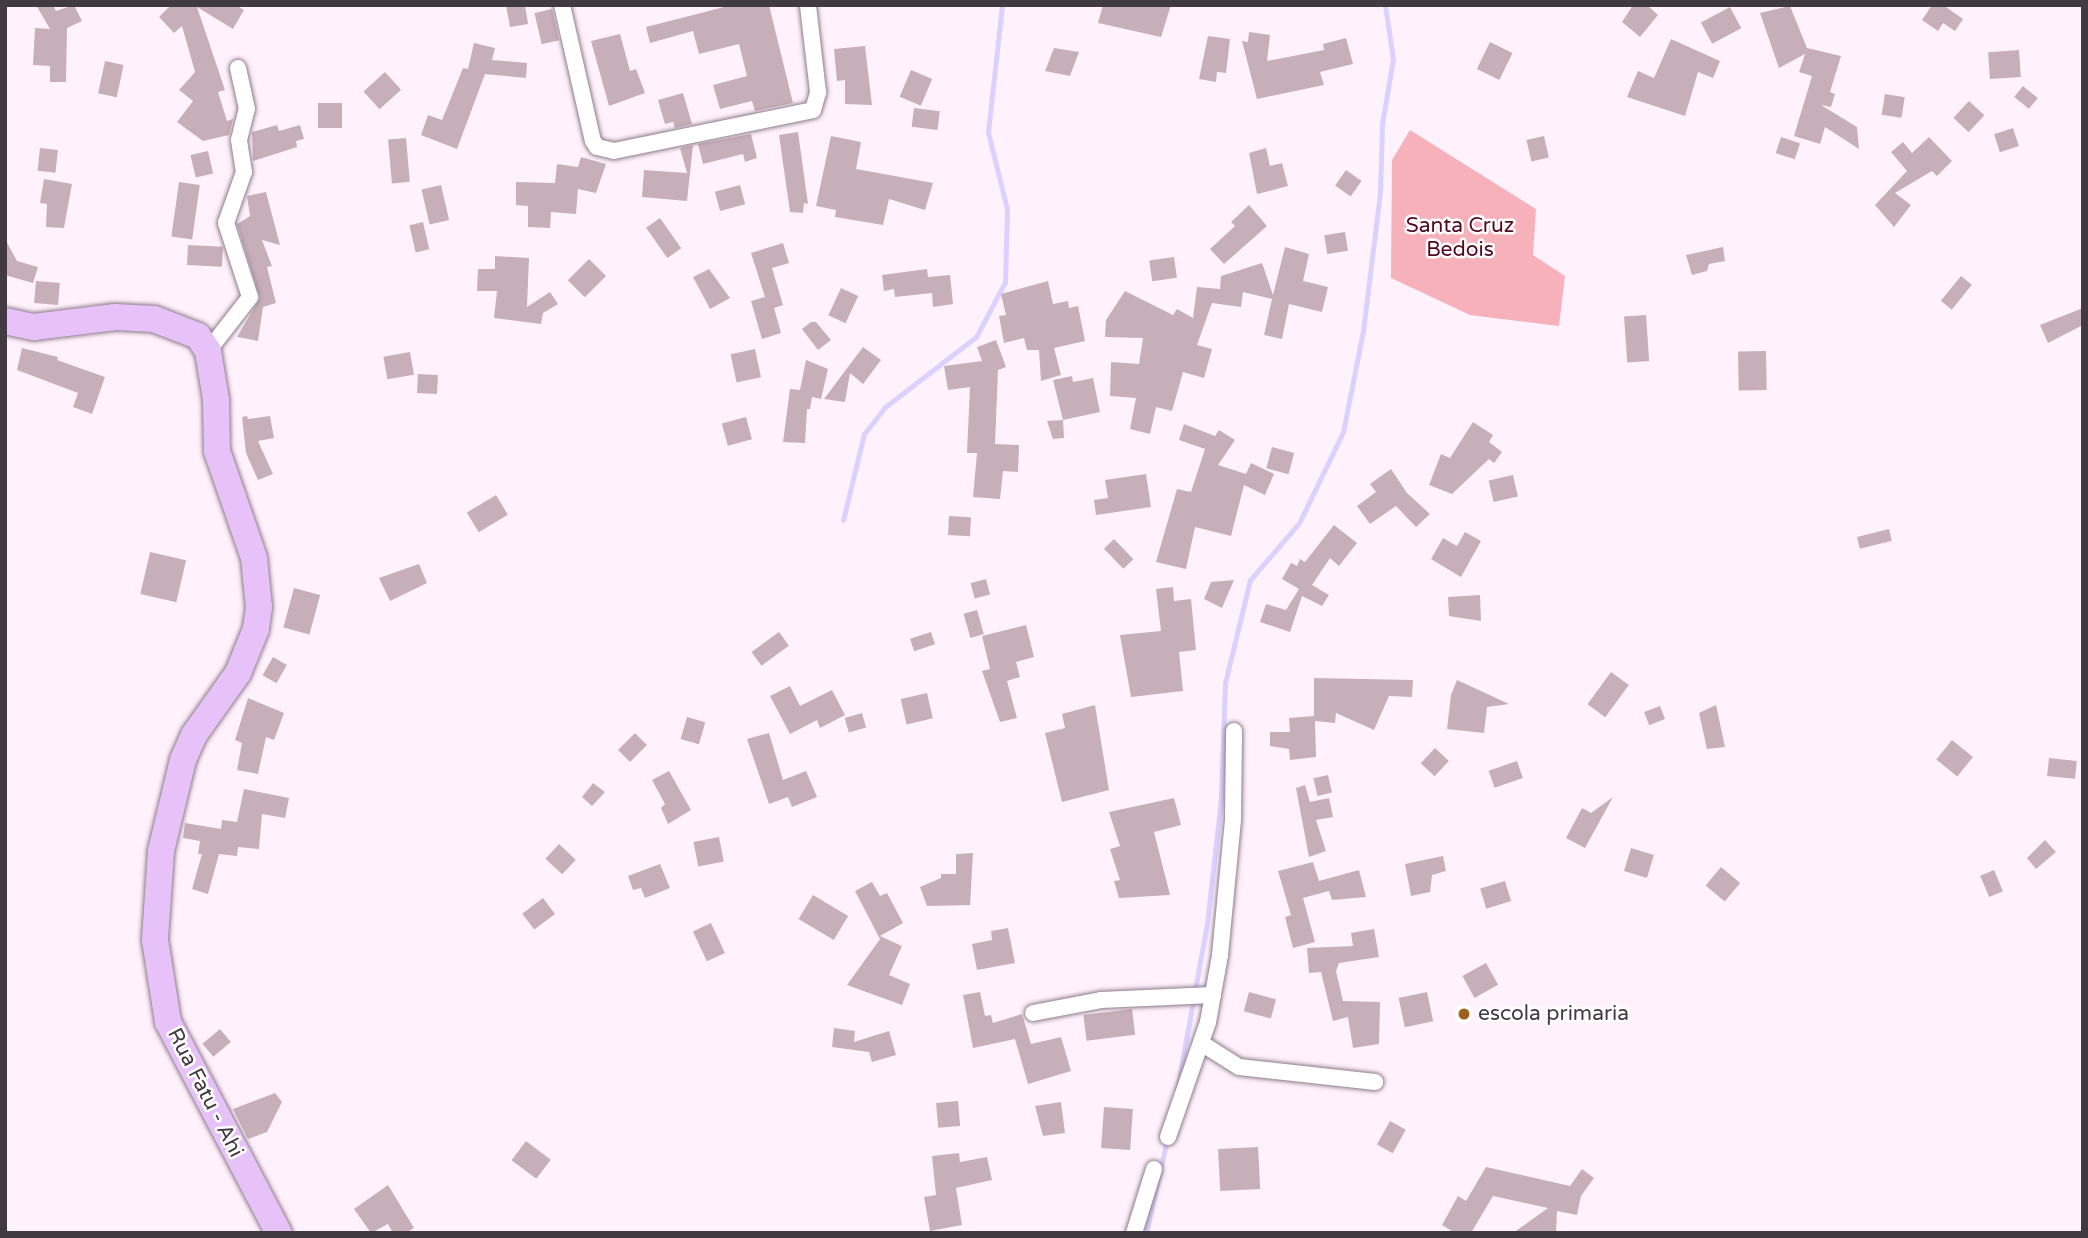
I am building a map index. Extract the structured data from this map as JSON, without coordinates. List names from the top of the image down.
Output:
{
  "streets": {
    "main road": ["Rua Fatu - Ahi"]
  },
  "parks": ["Santa Cruz Bedois"],
  "places": ["escola primaria"]
}
